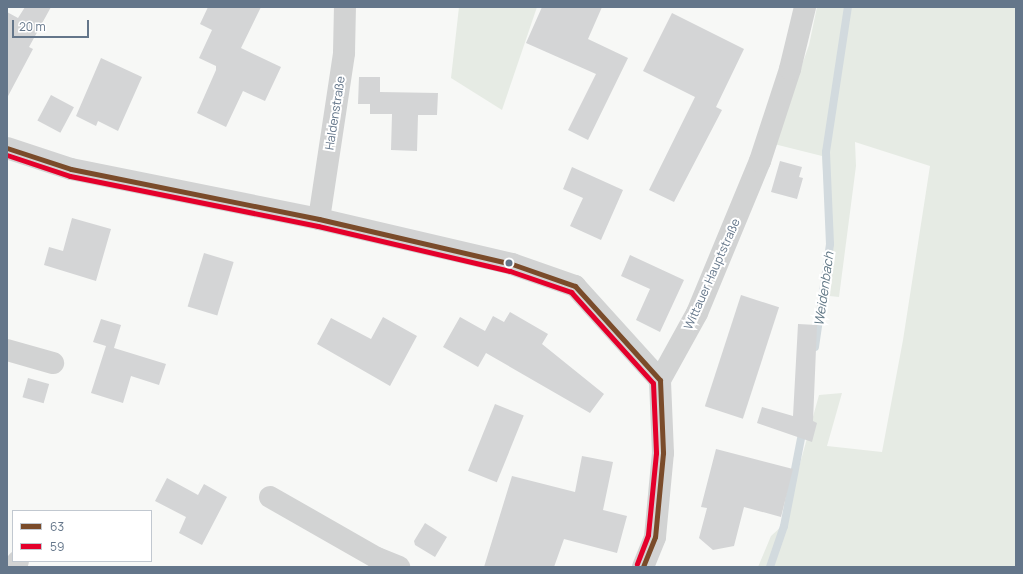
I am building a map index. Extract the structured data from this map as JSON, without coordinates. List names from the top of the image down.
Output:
{
  "streets": {
    "street": ["Haldenstraße", "Wittauer Hauptstraße"]
  },
  "water": ["Weidenbach"],
  "lines": ["transit line 63", "transit line 59"],
  "legend": ["63", "59"],
  "scale_bar": "20 m"
}
